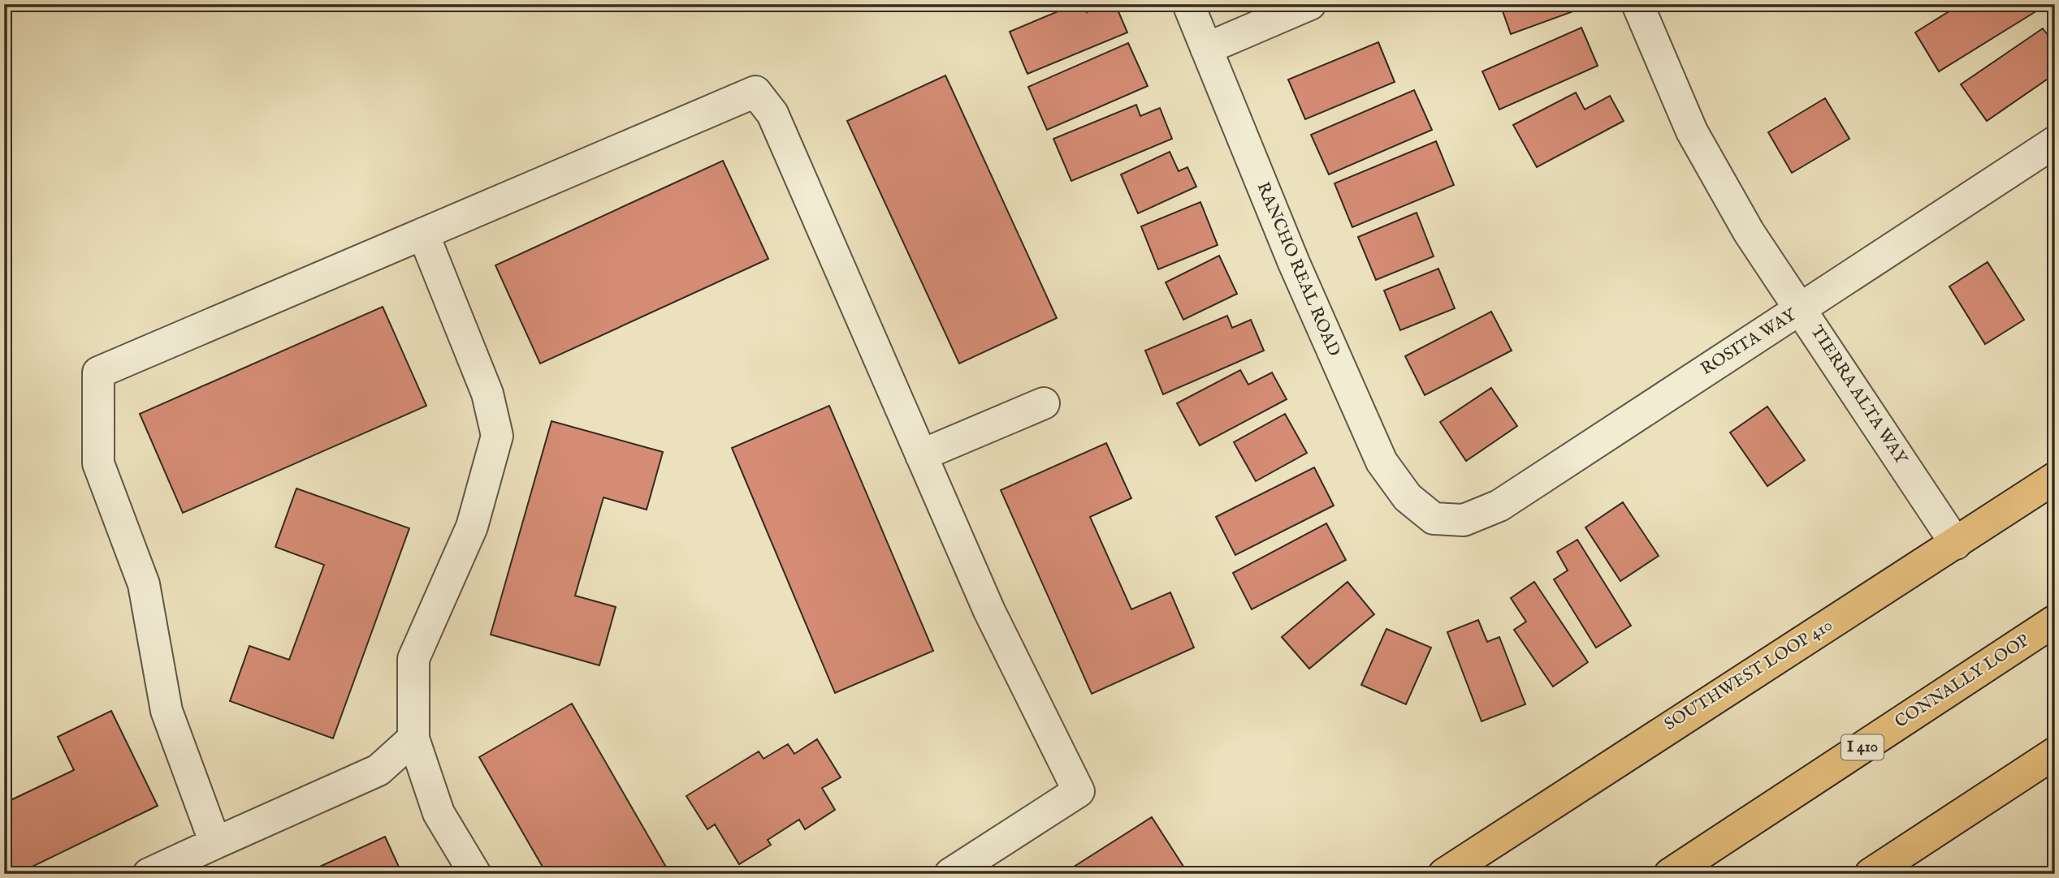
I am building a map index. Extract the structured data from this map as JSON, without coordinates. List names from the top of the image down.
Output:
{
  "streets": {
    "main road": ["SOUTHWEST LOOP 410", "CONNALLY LOOP", "I 410"],
    "street": ["RANCHO REAL ROAD", "ROSITA WAY", "TIERRA ALTA WAY"]
  },
  "crossings": [
    ["RANCHO REAL ROAD", "ROSITA WAY"],
    ["ROSITA WAY", "TIERRA ALTA WAY"],
    ["TIERRA ALTA WAY", "SOUTHWEST LOOP 410"]
  ]
}
